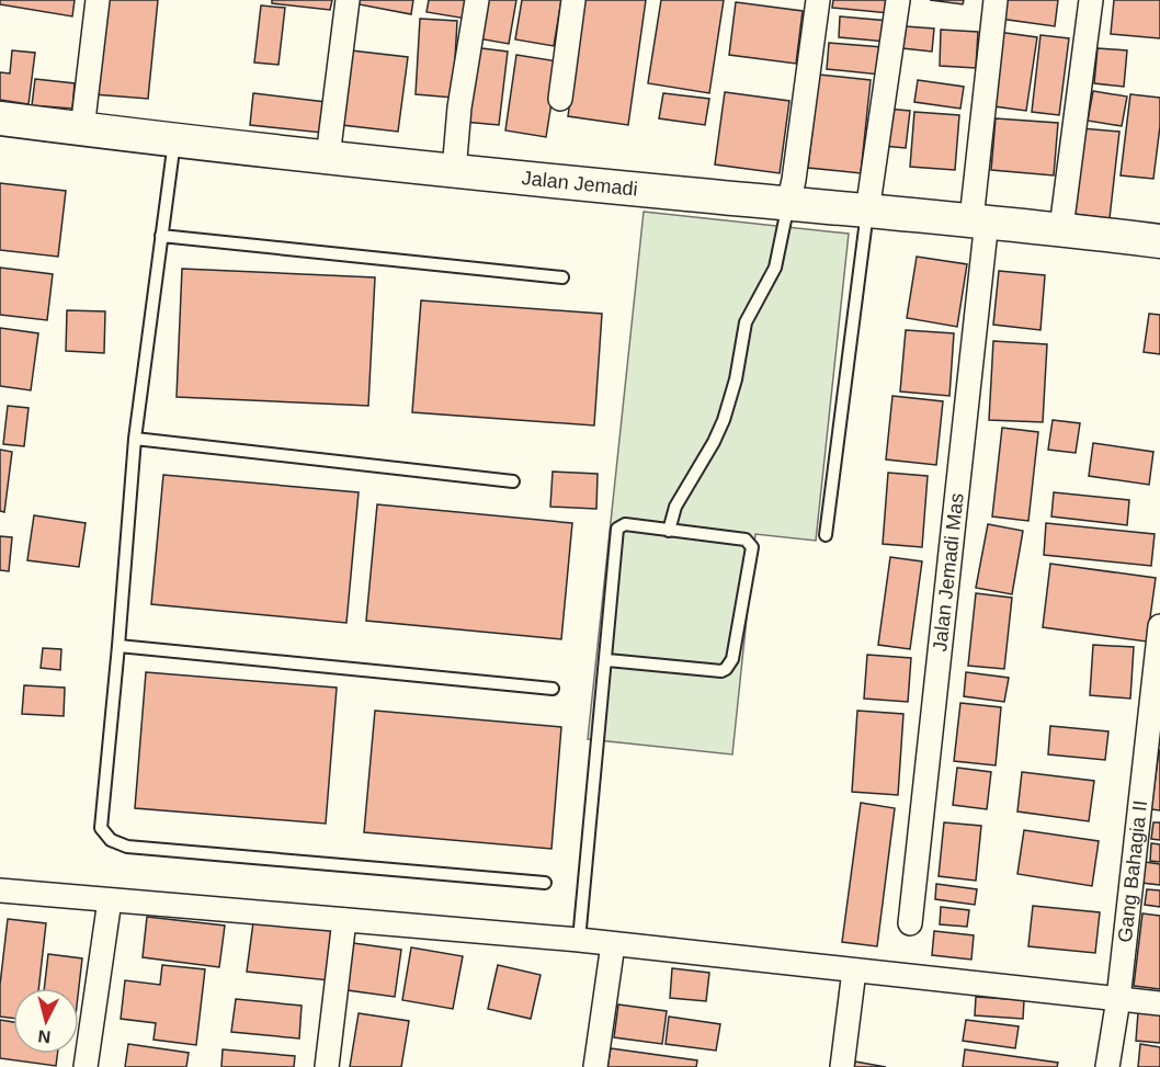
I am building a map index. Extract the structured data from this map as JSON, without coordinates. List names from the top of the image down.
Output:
{
  "streets": {
    "street": ["Jalan Jemadi", "Jalan Jemadi Mas", "Gang Bahagia II"]
  },
  "crossings": [
    ["Jalan Jemadi", "Jalan Jemadi Mas"]
  ],
  "north": "bottom"
}
